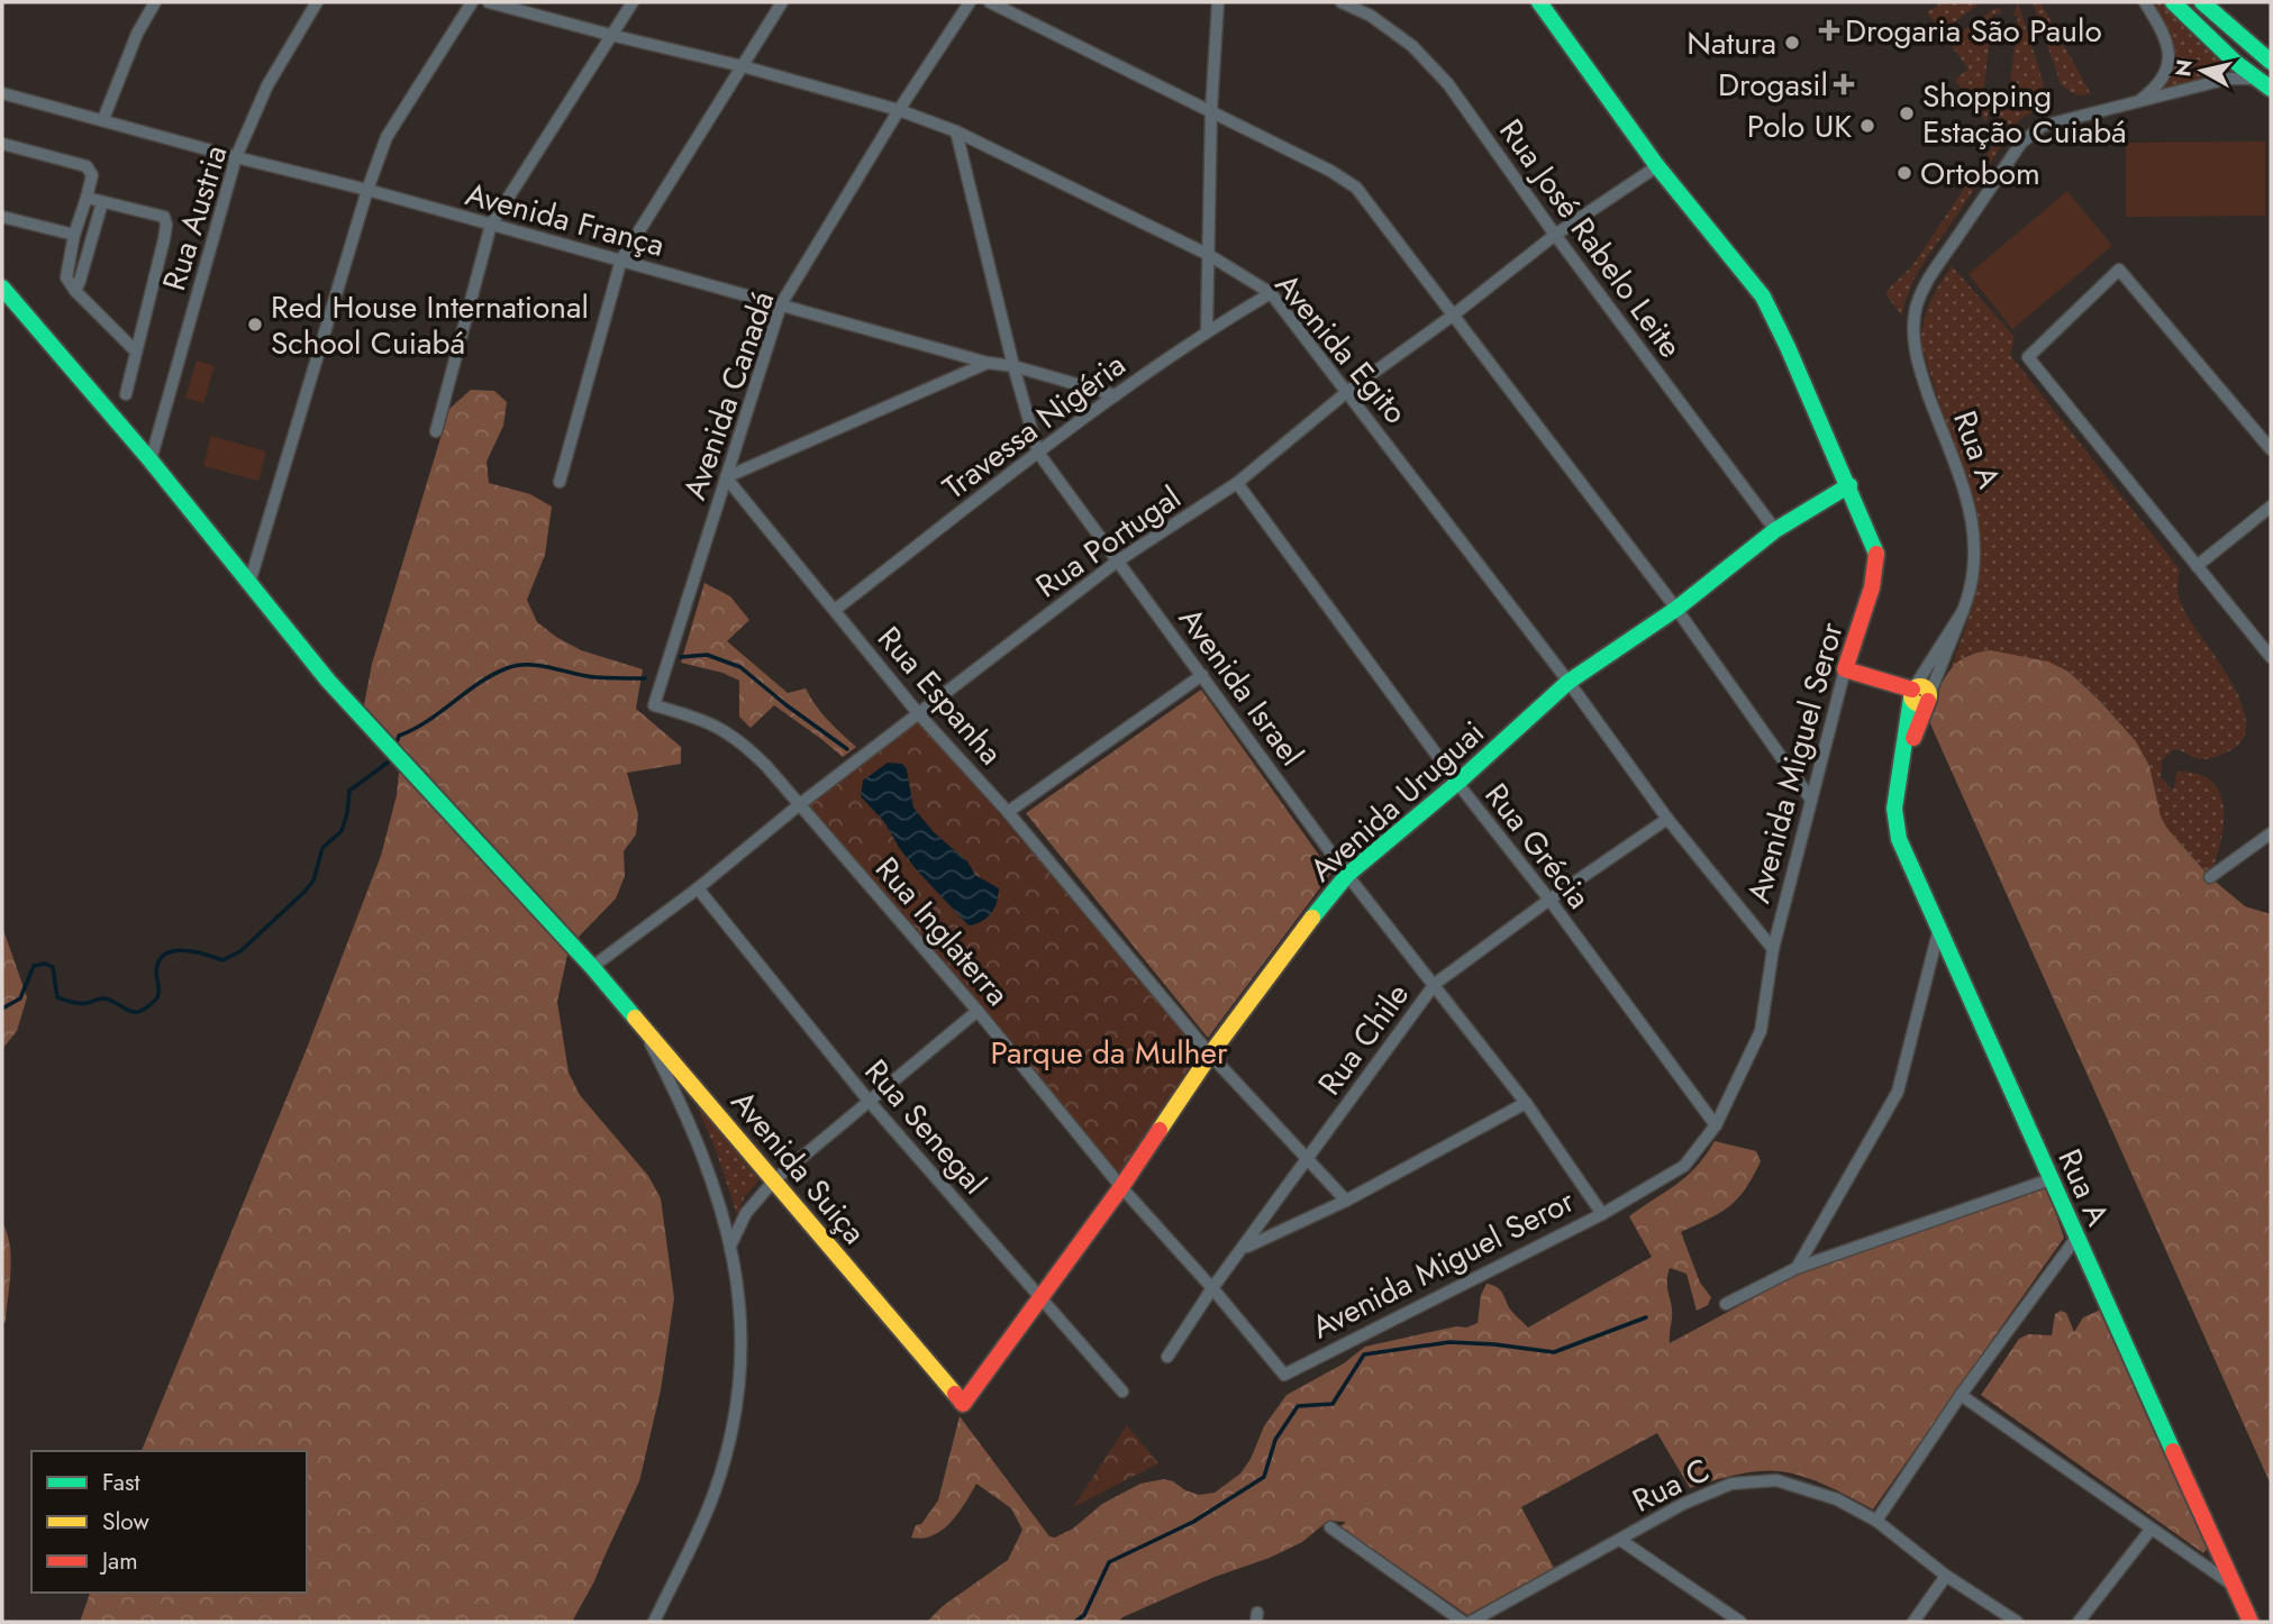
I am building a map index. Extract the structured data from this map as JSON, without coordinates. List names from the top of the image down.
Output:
{
  "streets": {
    "main road": [
      "Rua A",
      "Avenida Miguel Seror",
      "Avenida Uruguai",
      "Avenida Suiça"
    ],
    "street": [
      "Rua Austria",
      "Avenida França",
      "Rua José Rabelo Leite",
      "Avenida Egito",
      "Avenida Canadá",
      "Travessa Nigéria",
      "Rua Portugal",
      "Avenida Israel",
      "Rua Espanha",
      "Rua Grécia",
      "Rua Inglaterra",
      "Rua Chile",
      "Rua Senegal",
      "Rua C"
    ]
  },
  "crossings": [
    ["Rua Austria", "Avenida França"],
    ["Rua Austria", "Avenida Suiça"],
    ["Avenida França", "Avenida Canadá"],
    ["Avenida França", "Travessa Nigéria"],
    ["Avenida França", "Avenida Israel"],
    ["Rua José Rabelo Leite", "Rua Portugal"],
    ["Rua José Rabelo Leite", "Avenida Uruguai"],
    ["Avenida Egito", "Avenida Canadá"],
    ["Avenida Egito", "Travessa Nigéria"],
    ["Avenida Egito", "Rua Portugal"],
    ["Avenida Egito", "Avenida Israel"],
    ["Avenida Egito", "Avenida Miguel Seror"],
    ["Avenida Egito", "Avenida Uruguai"],
    ["Avenida Egito", "Rua Chile"],
    ["Avenida Canadá", "Rua Espanha"],
    ["Avenida Canadá", "Rua Inglaterra"],
    ["Travessa Nigéria", "Avenida Israel"],
    ["Travessa Nigéria", "Rua Espanha"],
    ["Rua Portugal", "Avenida Israel"],
    ["Rua Portugal", "Rua Espanha"],
    ["Rua Portugal", "Avenida Miguel Seror"],
    ["Rua Portugal", "Rua Grécia"],
    ["Rua Portugal", "Rua Inglaterra"],
    ["Rua Portugal", "Rua Senegal"],
    ["Rua Portugal", "Avenida Suiça"],
    ["Avenida Israel", "Avenida Miguel Seror"],
    ["Avenida Israel", "Avenida Uruguai"],
    ["Avenida Israel", "Rua Chile"],
    ["Rua Espanha", "Avenida Uruguai"],
    ["Rua Espanha", "Rua Chile"],
    ["Avenida Miguel Seror", "Avenida Uruguai"],
    ["Avenida Miguel Seror", "Rua Grécia"],
    ["Avenida Miguel Seror", "Rua Inglaterra"],
    ["Avenida Uruguai", "Rua Grécia"],
    ["Avenida Uruguai", "Rua Inglaterra"],
    ["Avenida Uruguai", "Rua Senegal"],
    ["Avenida Uruguai", "Avenida Suiça"],
    ["Rua Grécia", "Rua Chile"],
    ["Rua Inglaterra", "Rua Chile"]
  ],
  "parks": ["Parque da Mulher"],
  "places": {
    "health": ["Drogaria São Paulo", "Drogasil"],
    "other": [
      "Natura",
      "Shopping Estação Cuiabá",
      "Polo UK",
      "Ortobom",
      "Red House International School Cuiabá"
    ]
  },
  "legend": ["Fast", "Slow", "Jam"],
  "north": "left"
}
